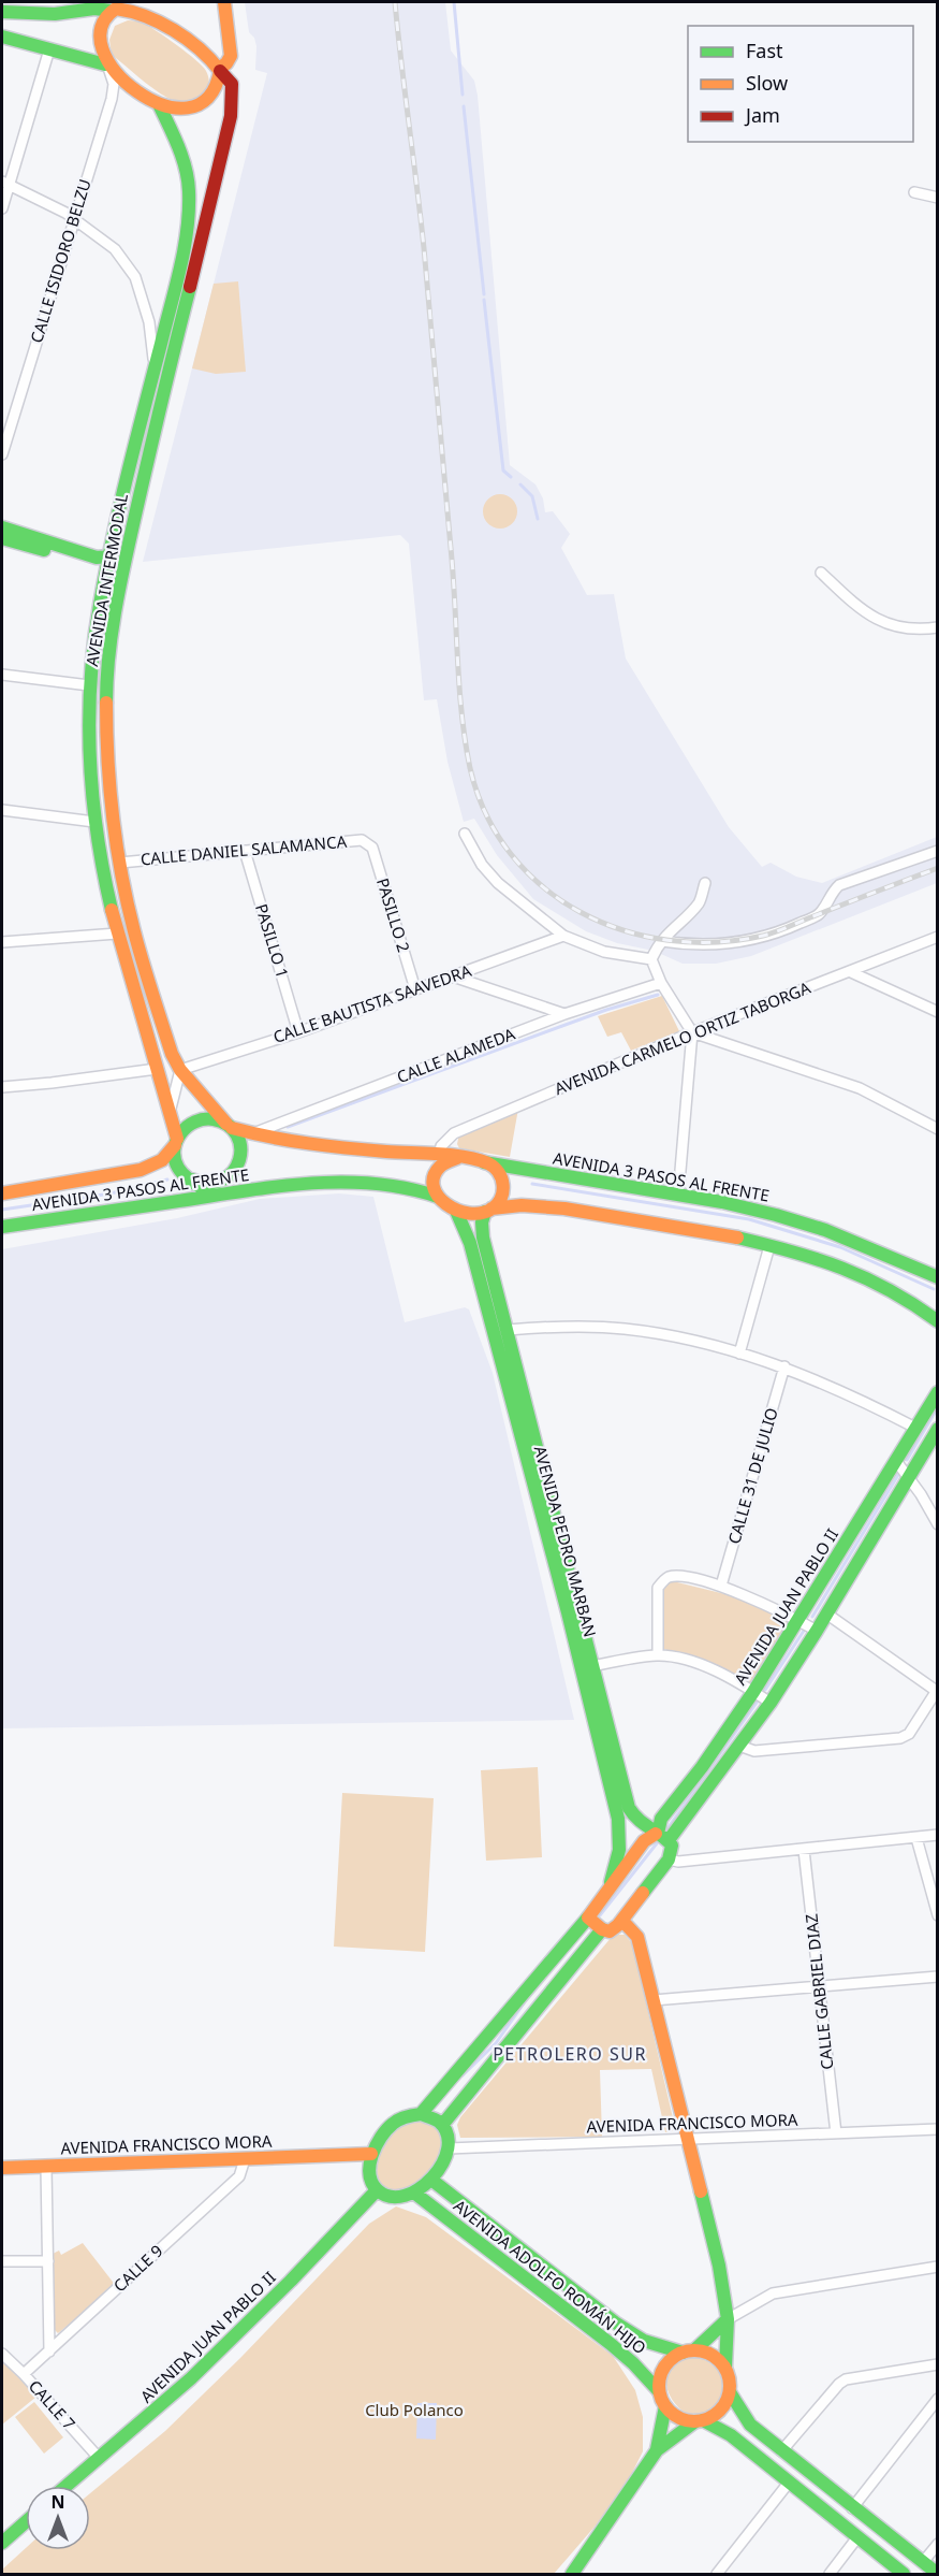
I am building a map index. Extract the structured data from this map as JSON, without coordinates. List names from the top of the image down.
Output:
{
  "streets": {
    "main road": [
      "AVENIDA INTERMODAL",
      "AVENIDA 3 PASOS AL FRENTE",
      "AVENIDA PEDRO MARBAN",
      "AVENIDA JUAN PABLO II",
      "AVENIDA FRANCISCO MORA",
      "AVENIDA ADOLFO ROMÁN HIJO"
    ],
    "street": [
      "CALLE ISIDORO BELZU",
      "CALLE DANIEL SALAMANCA",
      "PASILLO 2",
      "PASILLO 1",
      "CALLE BAUTISTA SAAVEDRA",
      "AVENIDA CARMELO ORTIZ TABORGA",
      "CALLE ALAMEDA",
      "CALLE 31 DE JULIO",
      "CALLE GABRIEL DIAZ",
      "CALLE 9",
      "CALLE 7"
    ]
  },
  "crossings": [
    ["AVENIDA INTERMODAL", "CALLE DANIEL SALAMANCA"],
    ["AVENIDA INTERMODAL", "CALLE BAUTISTA SAAVEDRA"],
    ["AVENIDA INTERMODAL", "AVENIDA 3 PASOS AL FRENTE"],
    ["CALLE DANIEL SALAMANCA", "PASILLO 2"],
    ["CALLE DANIEL SALAMANCA", "PASILLO 1"],
    ["PASILLO 2", "CALLE BAUTISTA SAAVEDRA"],
    ["PASILLO 1", "CALLE BAUTISTA SAAVEDRA"],
    ["AVENIDA 3 PASOS AL FRENTE", "AVENIDA PEDRO MARBAN"],
    ["AVENIDA PEDRO MARBAN", "AVENIDA JUAN PABLO II"],
    ["AVENIDA JUAN PABLO II", "AVENIDA FRANCISCO MORA"],
    ["AVENIDA JUAN PABLO II", "AVENIDA ADOLFO ROMÁN HIJO"],
    ["AVENIDA JUAN PABLO II", "CALLE 7"],
    ["CALLE GABRIEL DIAZ", "AVENIDA FRANCISCO MORA"],
    ["AVENIDA FRANCISCO MORA", "CALLE 9"],
    ["AVENIDA FRANCISCO MORA", "AVENIDA ADOLFO ROMÁN HIJO"],
    ["CALLE 9", "CALLE 7"]
  ],
  "districts": ["PETROLERO SUR"],
  "parks": ["Club Polanco"],
  "legend": ["Fast", "Slow", "Jam"],
  "north": "top"
}
